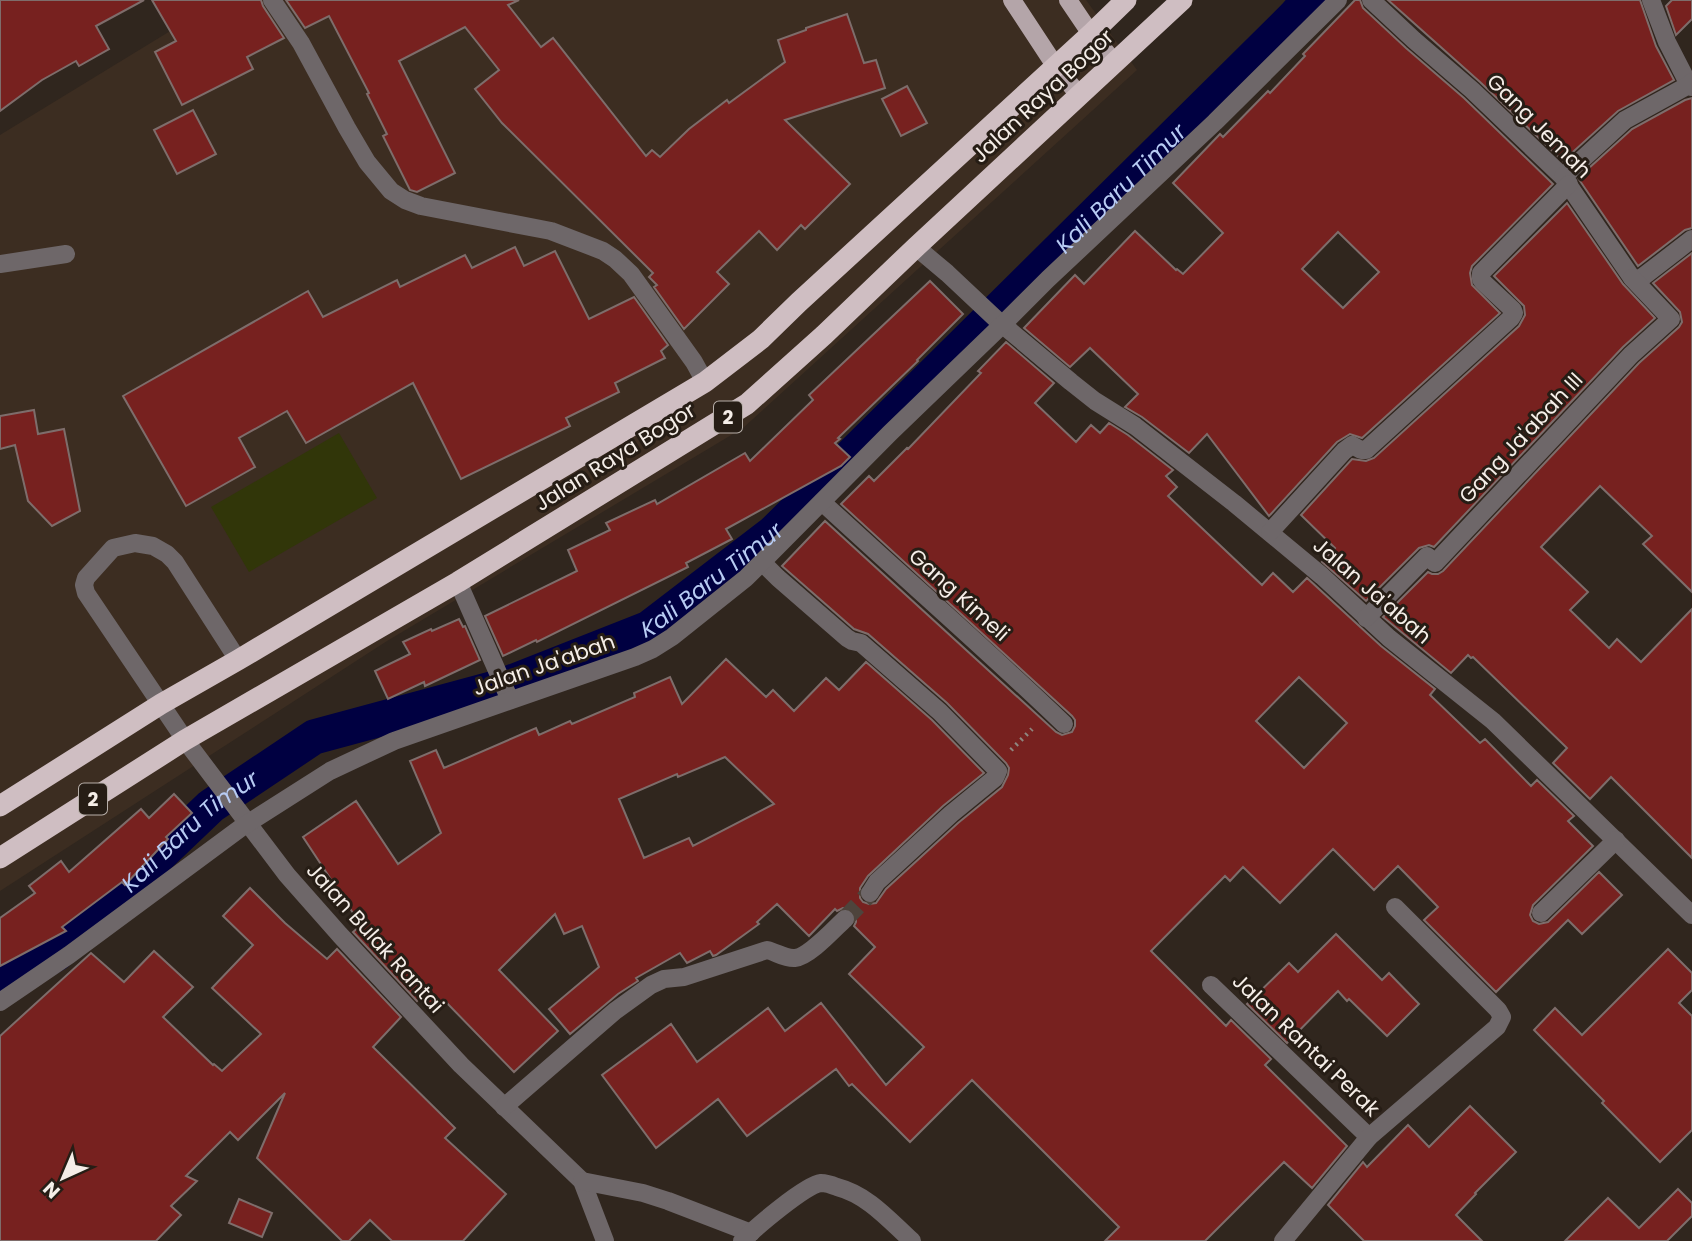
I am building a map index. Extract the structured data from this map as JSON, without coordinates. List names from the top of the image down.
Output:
{
  "streets": {
    "highway": ["Jalan Raya Bogor", "2"],
    "street": [
      "Gang Jemah",
      "Gang Ja'abah III",
      "Jalan Ja'abah",
      "Gang Kimeli",
      "Jalan Bulak Rantai",
      "Jalan Rantai Perak"
    ]
  },
  "crossings": [
    ["Jalan Raya Bogor", "Jalan Ja'abah"],
    ["Jalan Raya Bogor", "Jalan Bulak Rantai"],
    ["Gang Jemah", "Gang Ja'abah III"],
    ["Gang Ja'abah III", "Jalan Ja'abah"],
    ["Jalan Ja'abah", "Gang Kimeli"],
    ["Jalan Ja'abah", "Jalan Bulak Rantai"]
  ],
  "water": ["Kali Baru Timur"],
  "north": "bottom left"
}
